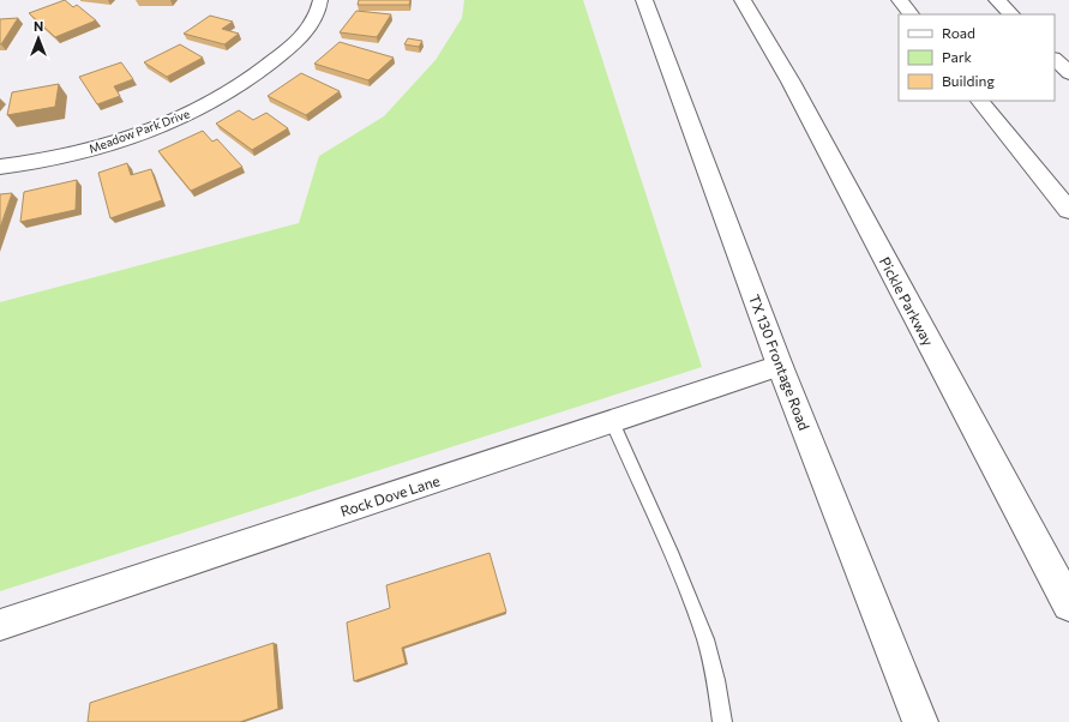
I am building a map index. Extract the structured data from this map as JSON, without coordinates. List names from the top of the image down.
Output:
{
  "streets": {
    "main road": ["Pickle Parkway", "TX 130 Frontage Road"],
    "street": ["Meadow Park Drive", "Rock Dove Lane"]
  },
  "crossings": [
    ["TX 130 Frontage Road", "Rock Dove Lane"]
  ],
  "legend": ["Road", "Park", "Building"],
  "north": "top"
}
